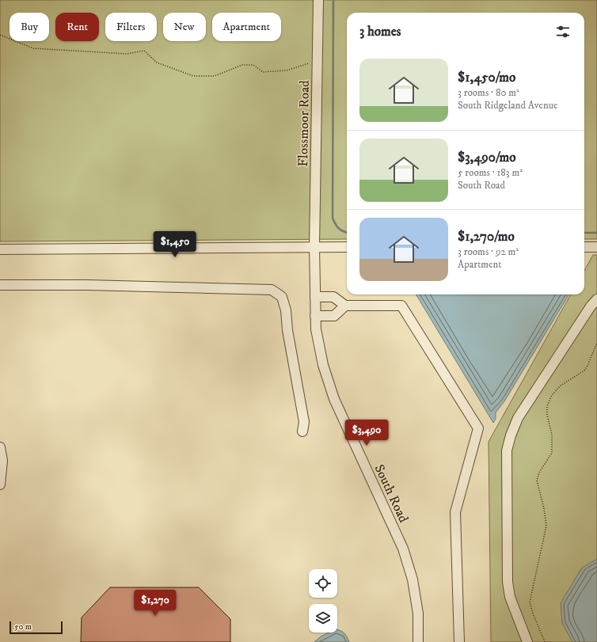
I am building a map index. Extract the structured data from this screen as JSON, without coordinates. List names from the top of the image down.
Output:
{
  "streets": {
    "street": ["Flossmoor Road", "South Road"]
  },
  "crossings": [
    ["Flossmoor Road", "South Road"]
  ],
  "scale_bar": "50 m",
  "page": {
    "chip": [
      "Buy",
      "Rent",
      "Filters",
      "New",
      "Apartment"
    ],
    "heading": "3 homes",
    "list": [
      {
        "name": "$1,450/mo",
        "note": "3 rooms · 80 m² · South Ridgeland Avenue"
      },
      {
        "name": "$3,490/mo",
        "note": "5 rooms · 183 m² · South Road"
      },
      {
        "name": "$1,270/mo",
        "note": "3 rooms · 92 m² · Apartment"
      }
    ],
    "price": ["$1,450", "$3,490", "$1,270"],
    "scale": "50 m"
  }
}
